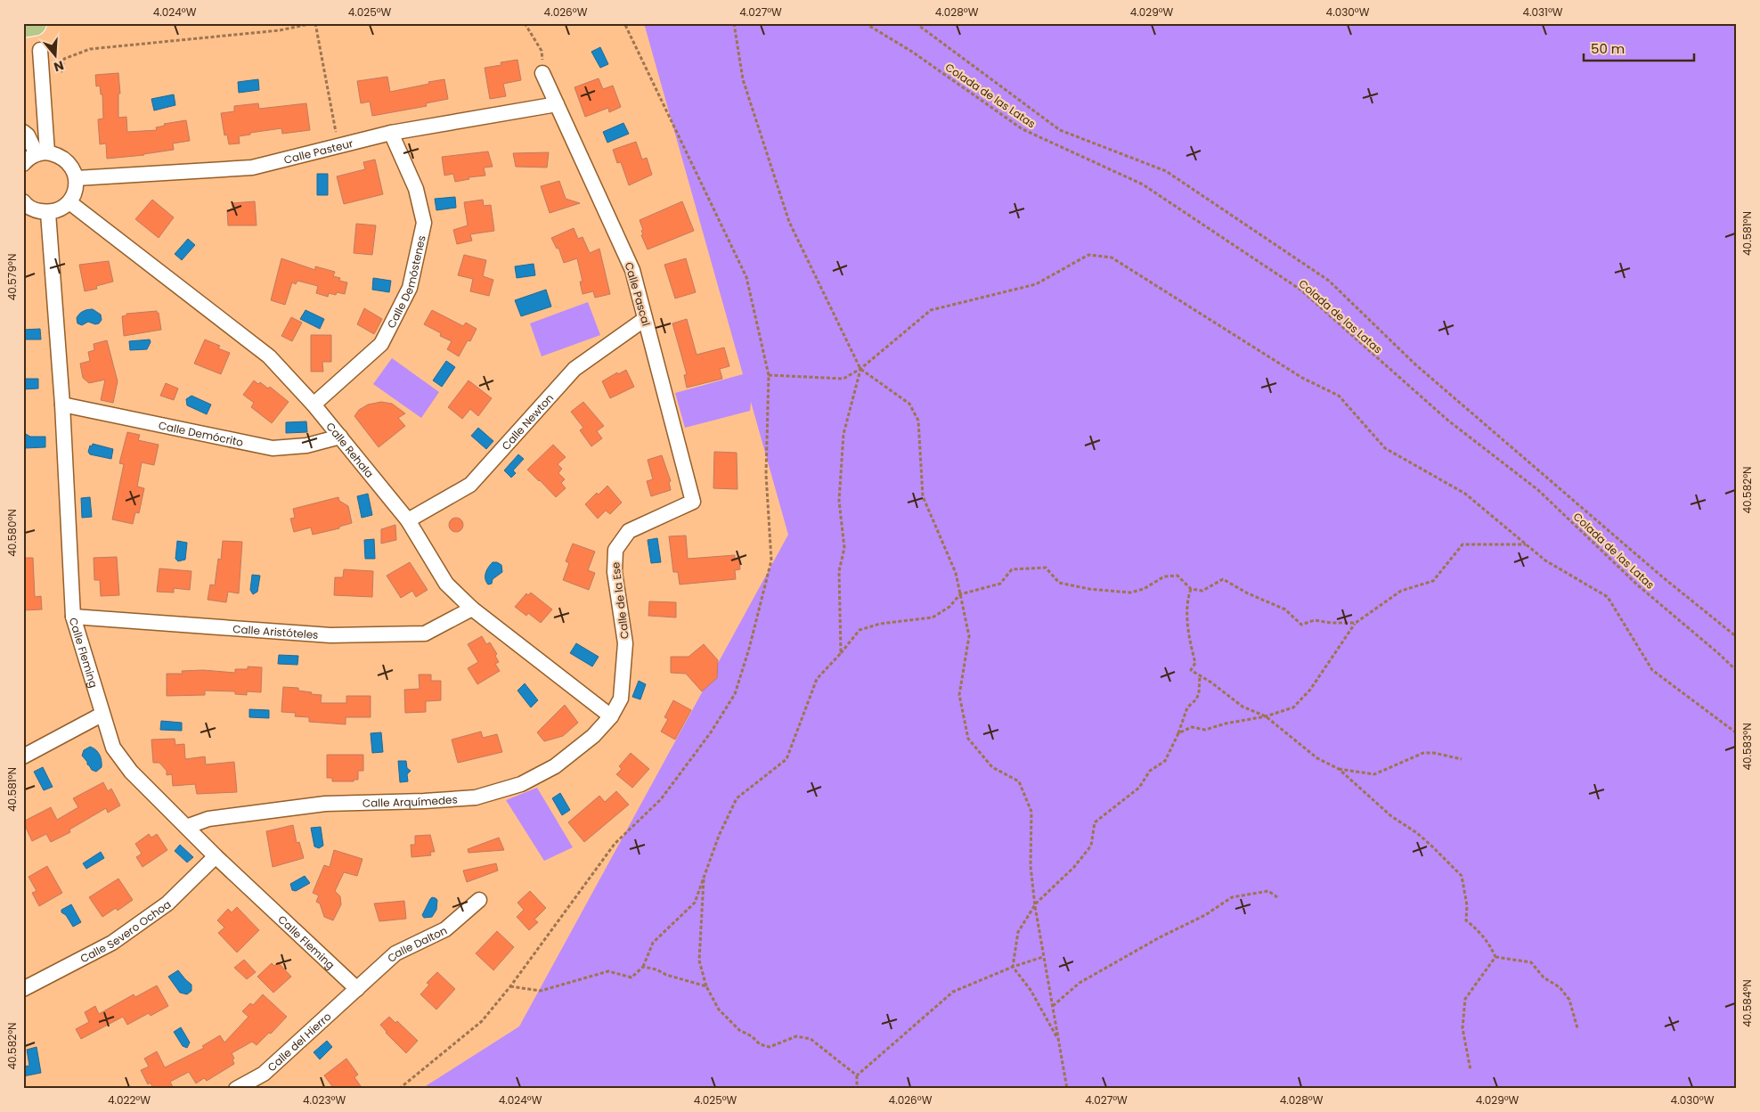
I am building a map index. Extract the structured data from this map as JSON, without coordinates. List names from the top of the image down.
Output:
{
  "streets": {
    "street": [
      "Calle Pasteur",
      "Calle Demóstenes",
      "Calle Pascal",
      "Calle Newton",
      "Calle Demócrito",
      "Calle Rehala",
      "Calle de la Ese",
      "Calle Aristóteles",
      "Calle Fleming",
      "Calle Arquímedes",
      "Calle Severo Ochoa",
      "Calle Dalton",
      "Calle del Hierro"
    ],
    "path": ["Colada de las Latas"]
  },
  "crossings": [
    ["Calle Pasteur", "Calle Demóstenes"],
    ["Calle Pasteur", "Calle Pascal"],
    ["Calle Demóstenes", "Calle Rehala"],
    ["Calle Pascal", "Calle Newton"],
    ["Calle Pascal", "Calle de la Ese"],
    ["Calle Newton", "Calle Rehala"],
    ["Calle Demócrito", "Calle Rehala"],
    ["Calle Demócrito", "Calle Fleming"],
    ["Calle Rehala", "Calle de la Ese"],
    ["Calle Rehala", "Calle Aristóteles"],
    ["Calle Rehala", "Calle Arquímedes"],
    ["Calle de la Ese", "Calle Arquímedes"],
    ["Calle Aristóteles", "Calle Fleming"],
    ["Calle Fleming", "Calle Arquímedes"],
    ["Calle Fleming", "Calle Severo Ochoa"],
    ["Calle Fleming", "Calle Dalton"],
    ["Calle Fleming", "Calle del Hierro"],
    ["Calle Dalton", "Calle del Hierro"]
  ],
  "scale_bar": "50 m",
  "north": "bottom",
  "coordinates": [
    "4.024°W",
    "4.025°W",
    "4.026°W",
    "4.027°W",
    "4.028°W",
    "4.029°W",
    "4.030°W",
    "4.031°W",
    "40.581°N",
    "40.579°N",
    "40.582°N",
    "40.580°N",
    "40.583°N",
    "40.584°N",
    "4.022°W",
    "4.023°W"
  ]
}
